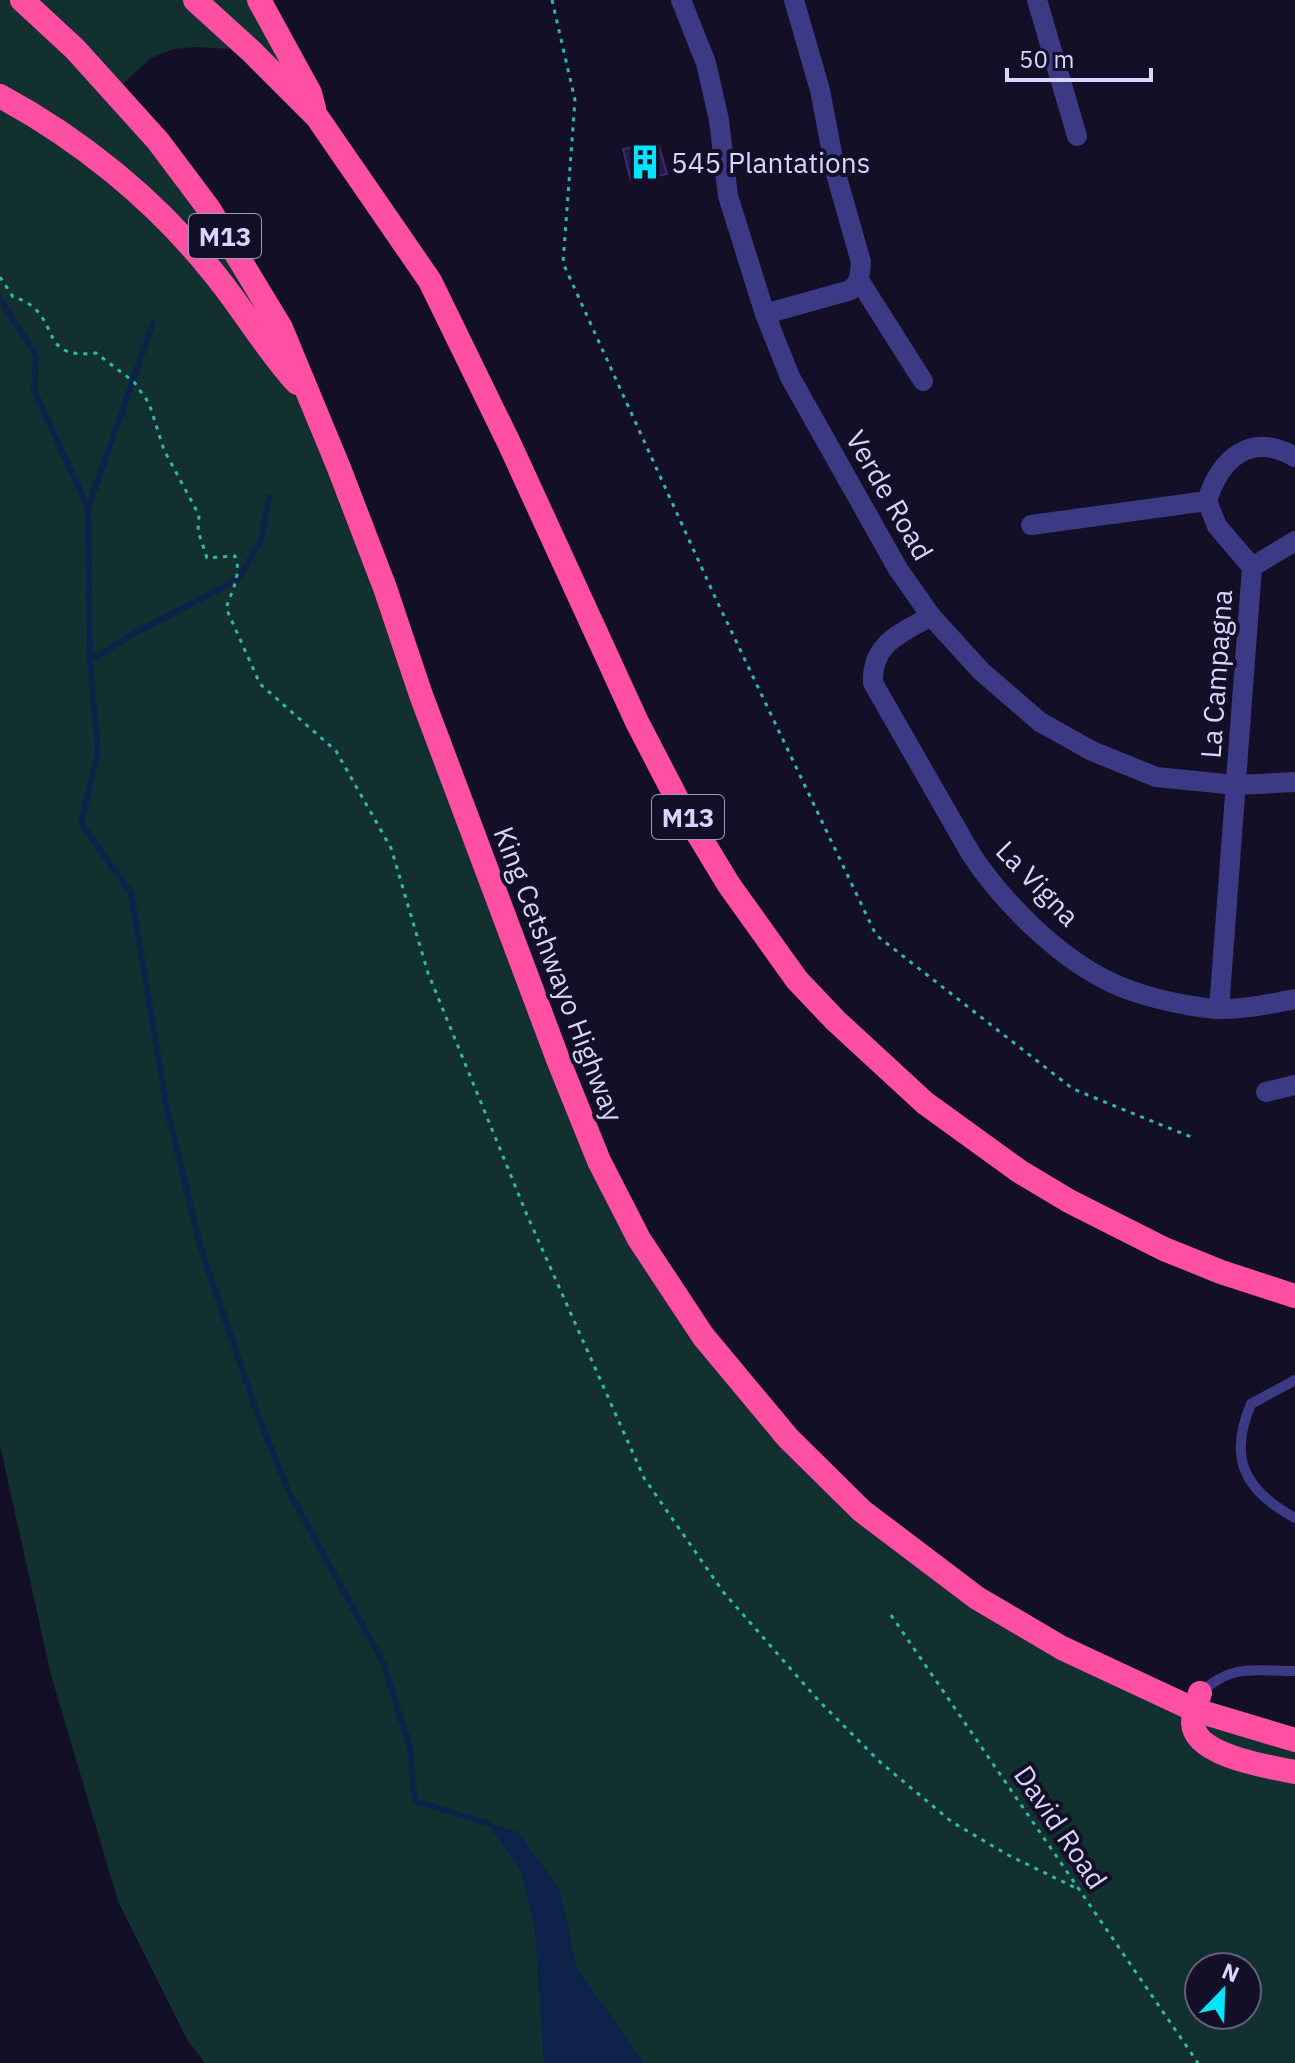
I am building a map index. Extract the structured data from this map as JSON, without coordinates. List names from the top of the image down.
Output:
{
  "streets": {
    "highway": ["M13", "King Cetshwayo Highway"],
    "street": ["Verde Road", "La Campagna", "La Vigna"],
    "path": ["David Road"]
  },
  "crossings": [
    ["Verde Road", "La Campagna"],
    ["Verde Road", "La Vigna"],
    ["La Campagna", "La Vigna"]
  ],
  "places": {
    "building": ["545 Plantations"]
  },
  "scale_bar": "50 m",
  "north": "top right"
}
